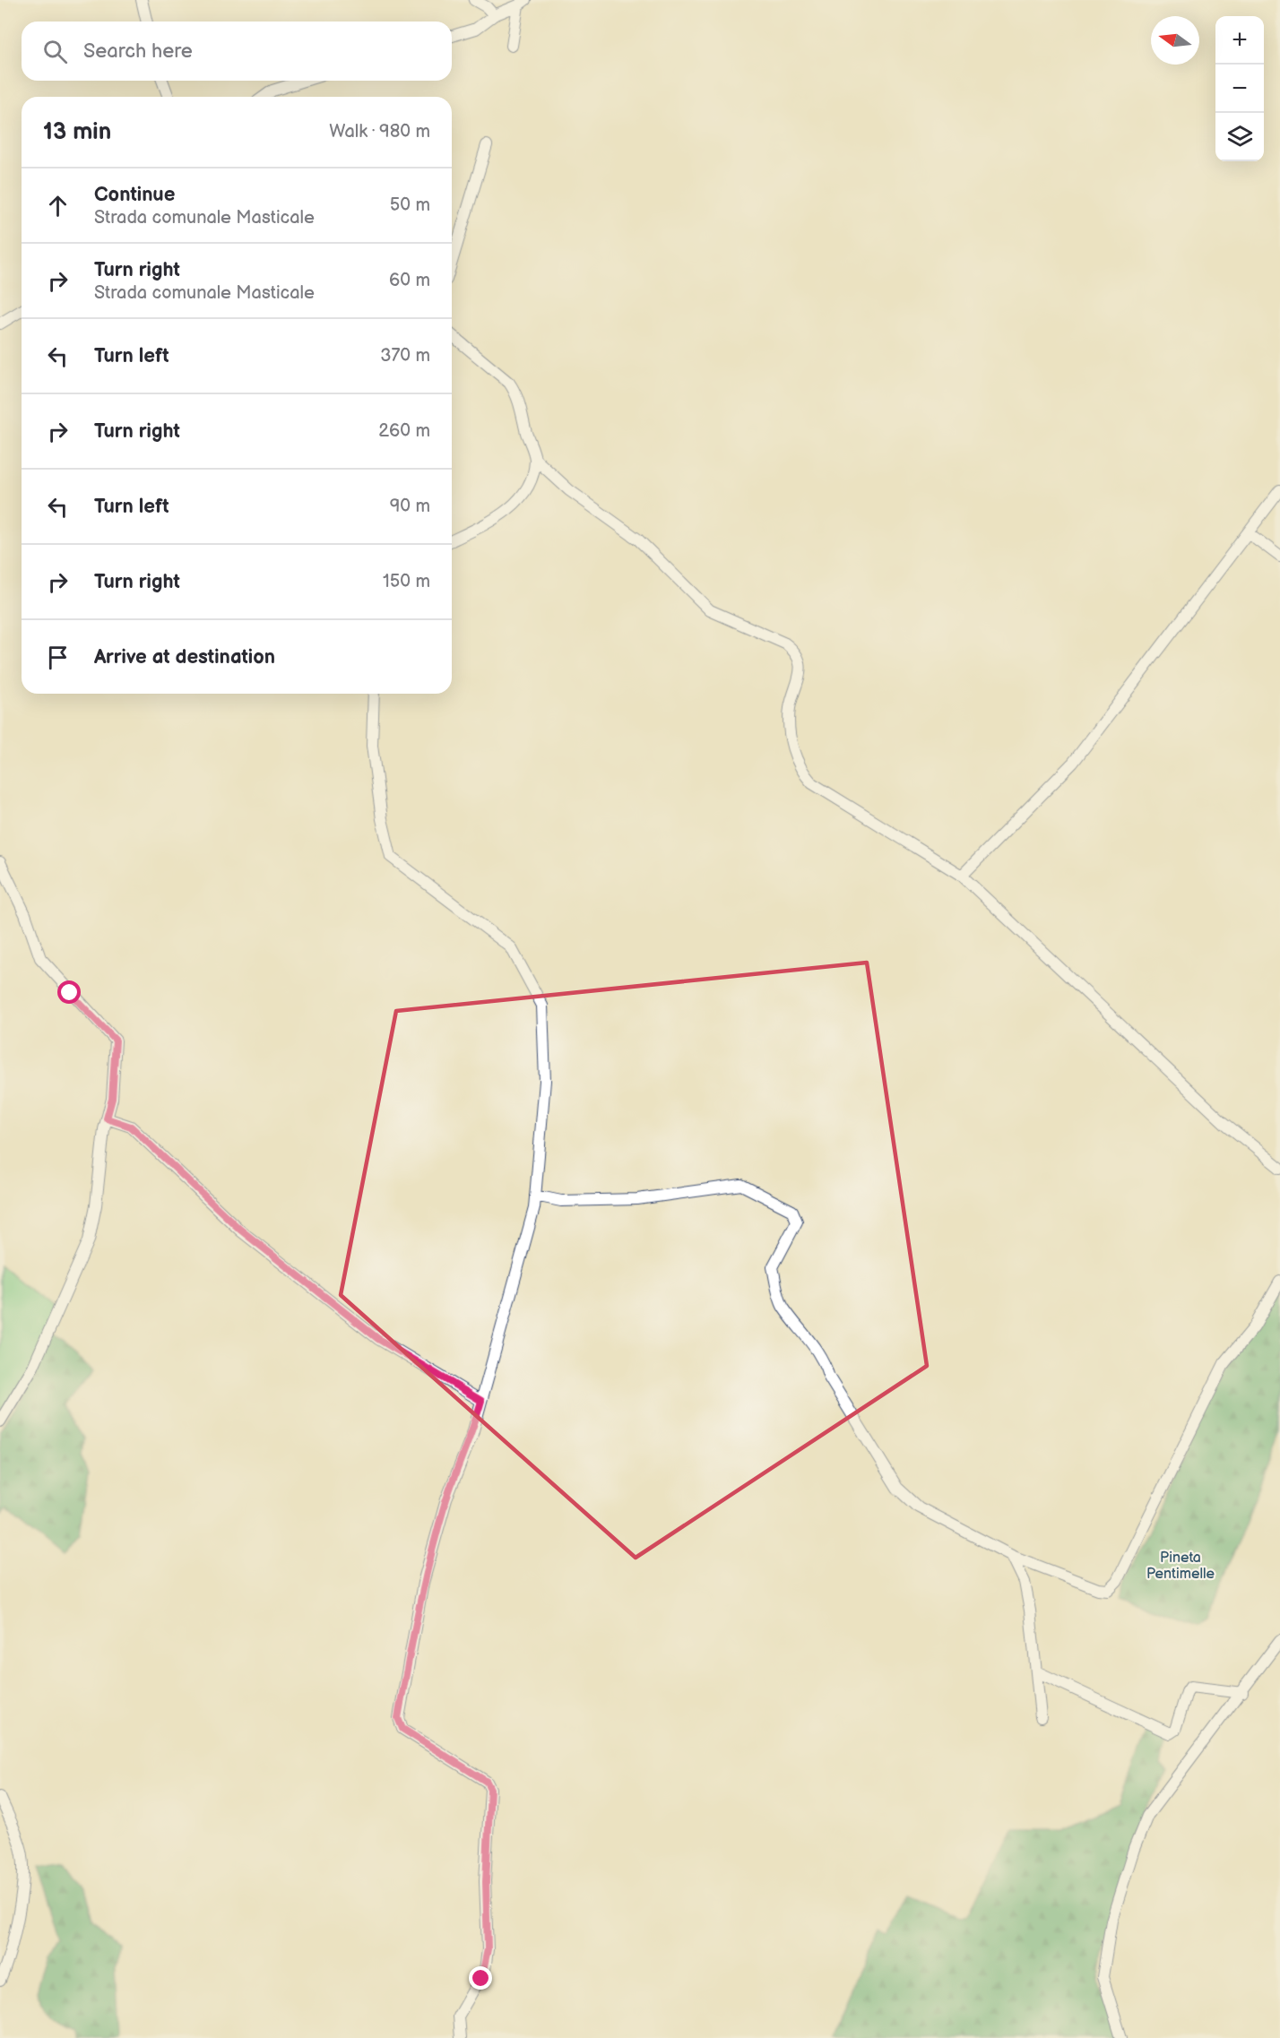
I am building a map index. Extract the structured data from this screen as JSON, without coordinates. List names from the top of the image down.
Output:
{
  "parks": ["Pineta Pentimelle"],
  "north": "left",
  "page": {
    "map_buttons": ["+", "−"],
    "search": "Search here",
    "heading": ["13 min", "Walk · 980 m"],
    "list": [
      ["Continue", "Strada comunale Masticale", "50 m"],
      ["Turn right", "Strada comunale Masticale", "60 m"],
      ["Turn left", "370 m"],
      ["Turn right", "260 m"],
      ["Turn left", "90 m"],
      ["Turn right", "150 m"],
      "Arrive at destination"
    ]
  }
}
